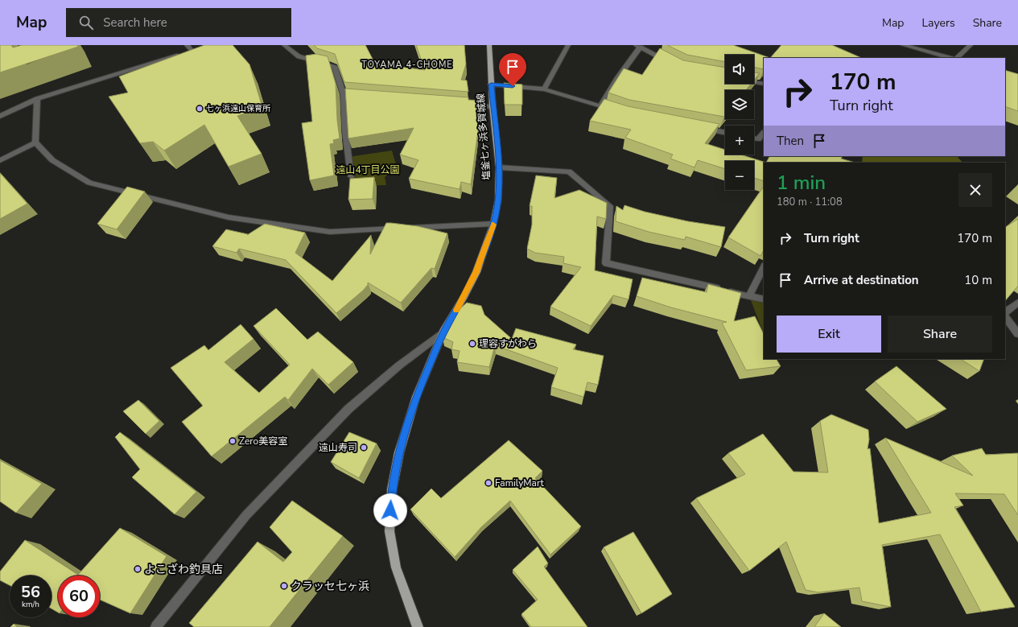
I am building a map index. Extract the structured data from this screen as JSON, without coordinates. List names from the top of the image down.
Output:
{
  "streets": {
    "main road": ["塩釜七ヶ浜多賀城線"]
  },
  "districts": ["TOYAMA 4-CHOME"],
  "parks": ["遠山4丁目公園"],
  "places": [
    "七ヶ浜遠山保育所",
    "理容すがわら",
    "Zero美容室",
    "遠山寿司",
    "FamilyMart",
    "よこざわ釣具店",
    "クラッセ七ヶ浜"
  ],
  "page": {
    "header": "Map",
    "search": "Search here",
    "nav": ["Map", "Layers", "Share"],
    "map_buttons": ["+", "−"],
    "turn": ["170 m", "Turn right"],
    "then": "Then",
    "heading": ["1 min", "180 m · 11:08"],
    "list": [
      {
        "name": "Turn right",
        "value": "170 m"
      },
      {
        "name": "Arrive at destination",
        "value": "10 m"
      }
    ],
    "buttons": ["Exit", "Share"],
    "speed": "56 km/h",
    "limit": "60"
  }
}
